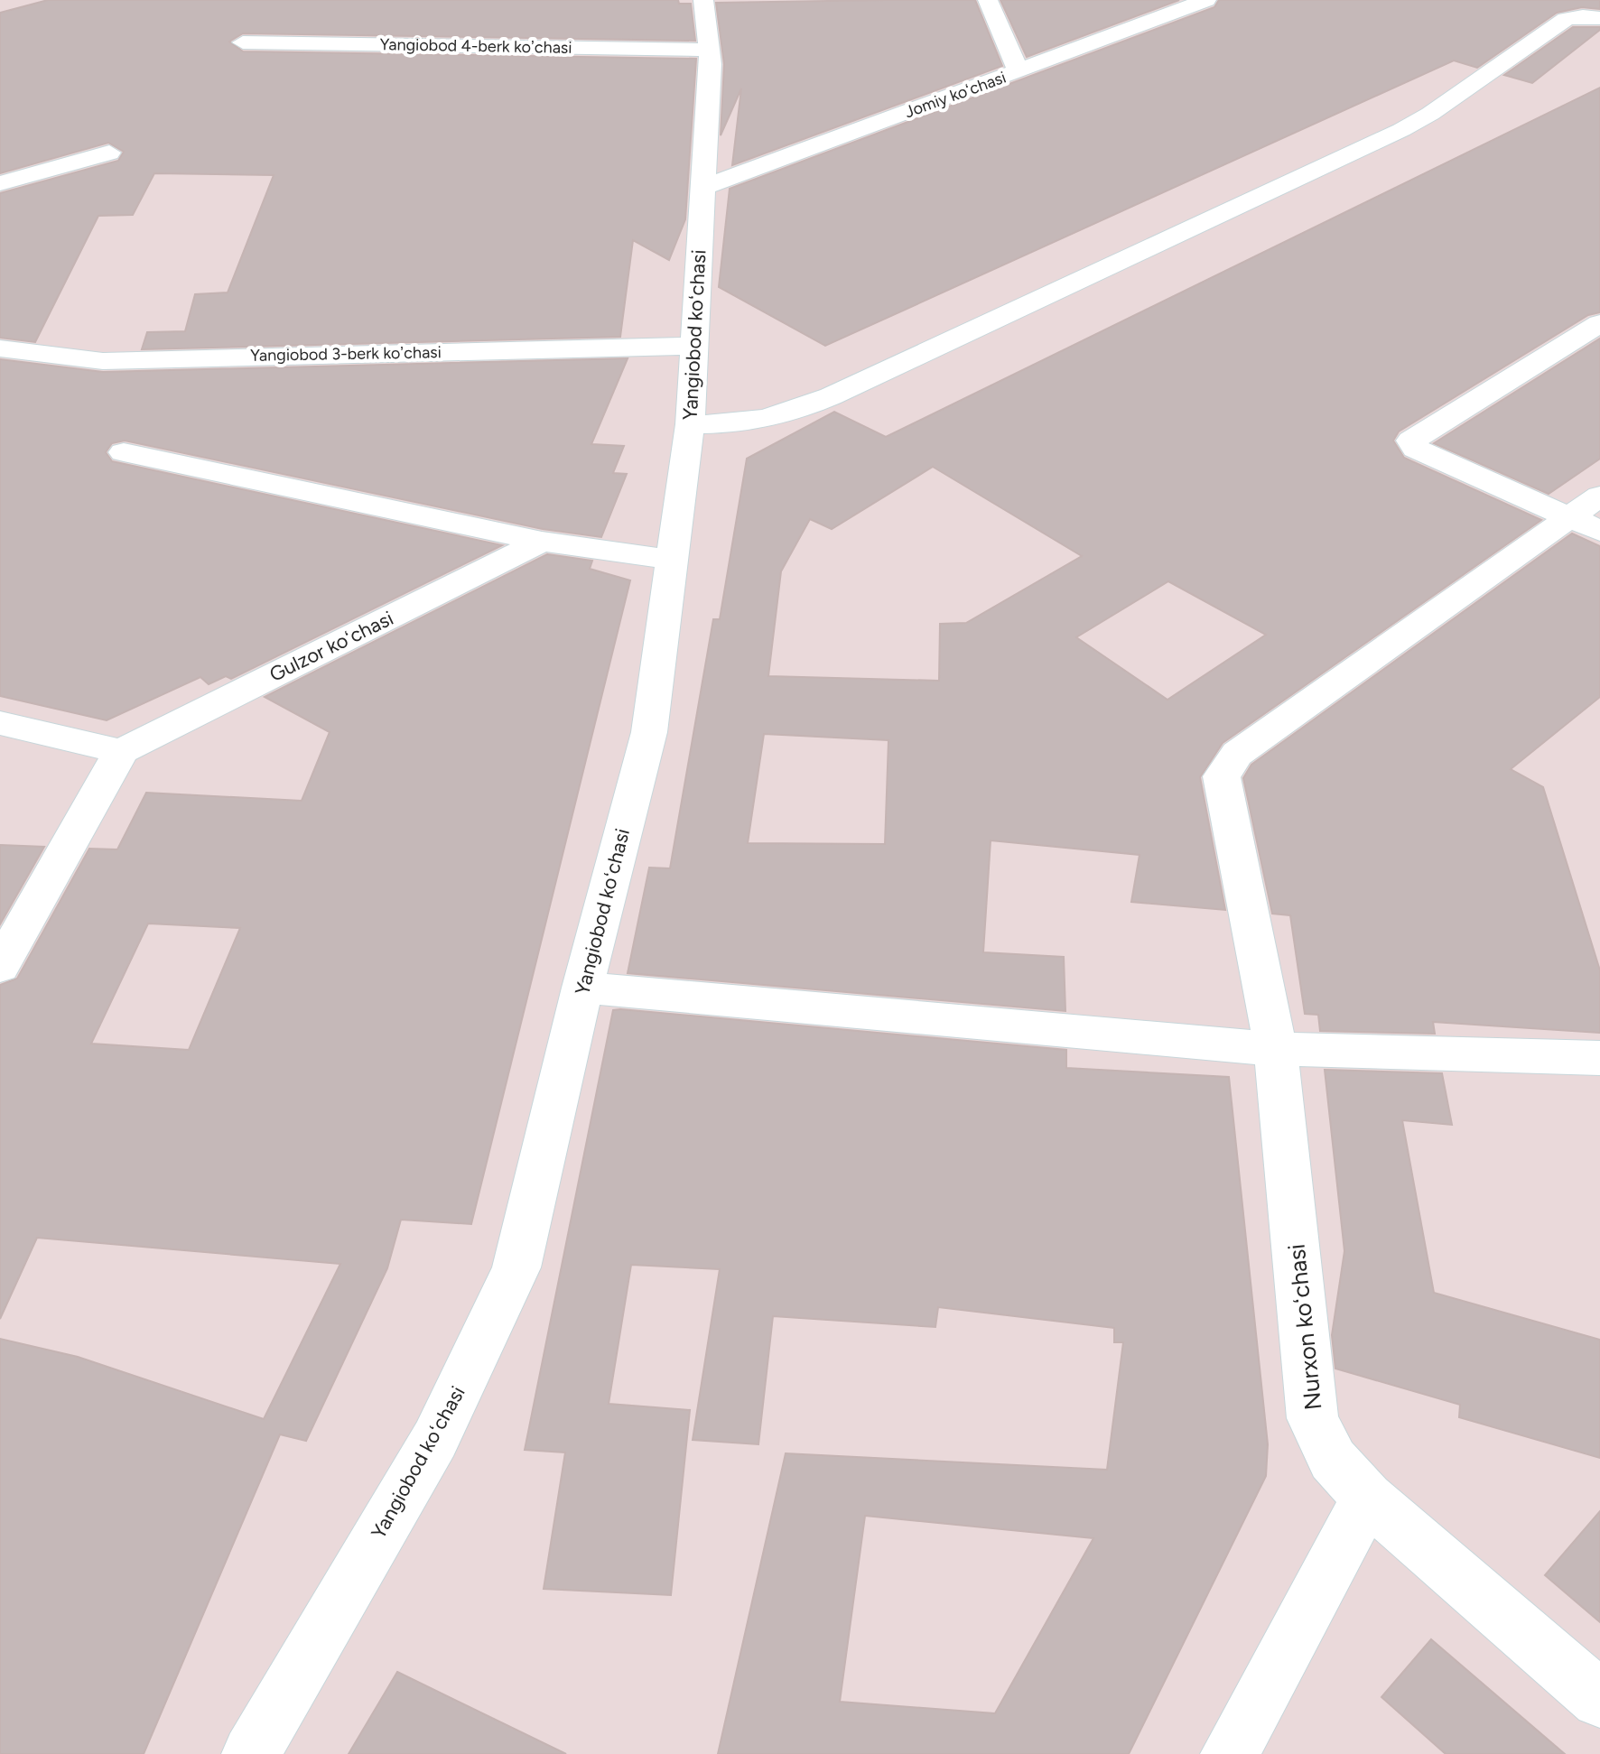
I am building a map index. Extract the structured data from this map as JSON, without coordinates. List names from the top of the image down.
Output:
{
  "streets": {
    "street": [
      "Yangiobod 4-berk koʼchasi",
      "Jomiy koʻchasi",
      "Yangiobod koʻchasi",
      "Yangiobod 3-berk koʼchasi",
      "Gulzor koʻchasi",
      "Nurxon koʻchasi"
    ]
  },
  "crossings": [
    ["Yangiobod 4-berk koʼchasi", "Yangiobod koʻchasi"],
    ["Jomiy koʻchasi", "Yangiobod koʻchasi"],
    ["Yangiobod koʻchasi", "Yangiobod 3-berk koʼchasi"]
  ]
}
